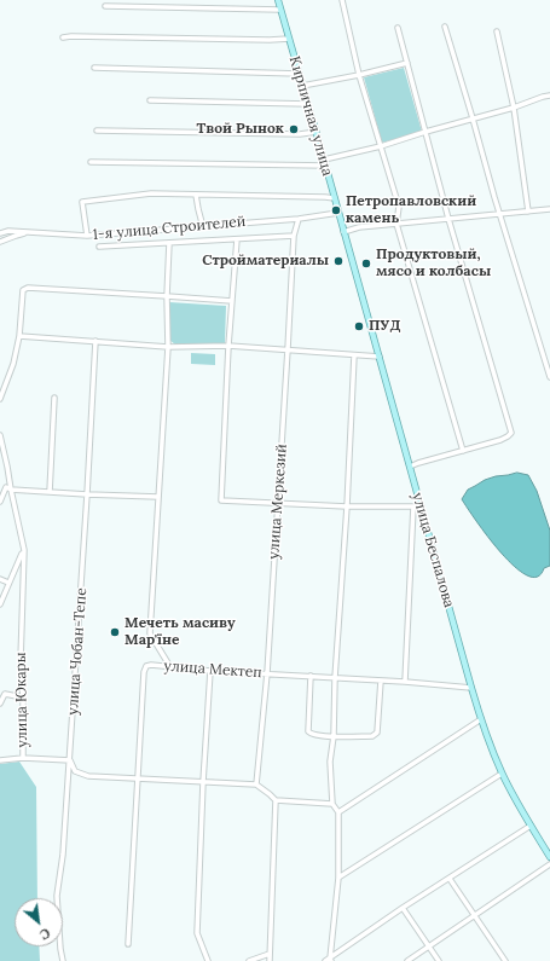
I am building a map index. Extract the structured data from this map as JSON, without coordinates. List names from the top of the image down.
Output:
{
  "streets": {
    "main road": ["Кирпичная улица", "улица Беспалова"],
    "street": [
      "1-я улица Строителей",
      "улица Меркезий",
      "улица Чобан-Тепе",
      "улица Мектеп",
      "улица Юкары"
    ]
  },
  "crossings": [
    ["Кирпичная улица", "1-я улица Строителей"],
    ["Кирпичная улица", "улица Беспалова"],
    ["1-я улица Строителей", "улица Меркезий"],
    ["улица Меркезий", "улица Мектеп"],
    ["улица Беспалова", "улица Мектеп"],
    ["улица Чобан-Тепе", "улица Юкары"]
  ],
  "places": [
    "Твой Рынок",
    "Петропавловский камень",
    "Стройматериалы",
    "Продуктовый, мясо и колбасы",
    "ПУД",
    "Мечеть масиву Мар'їне"
  ],
  "north": "bottom right"
}
